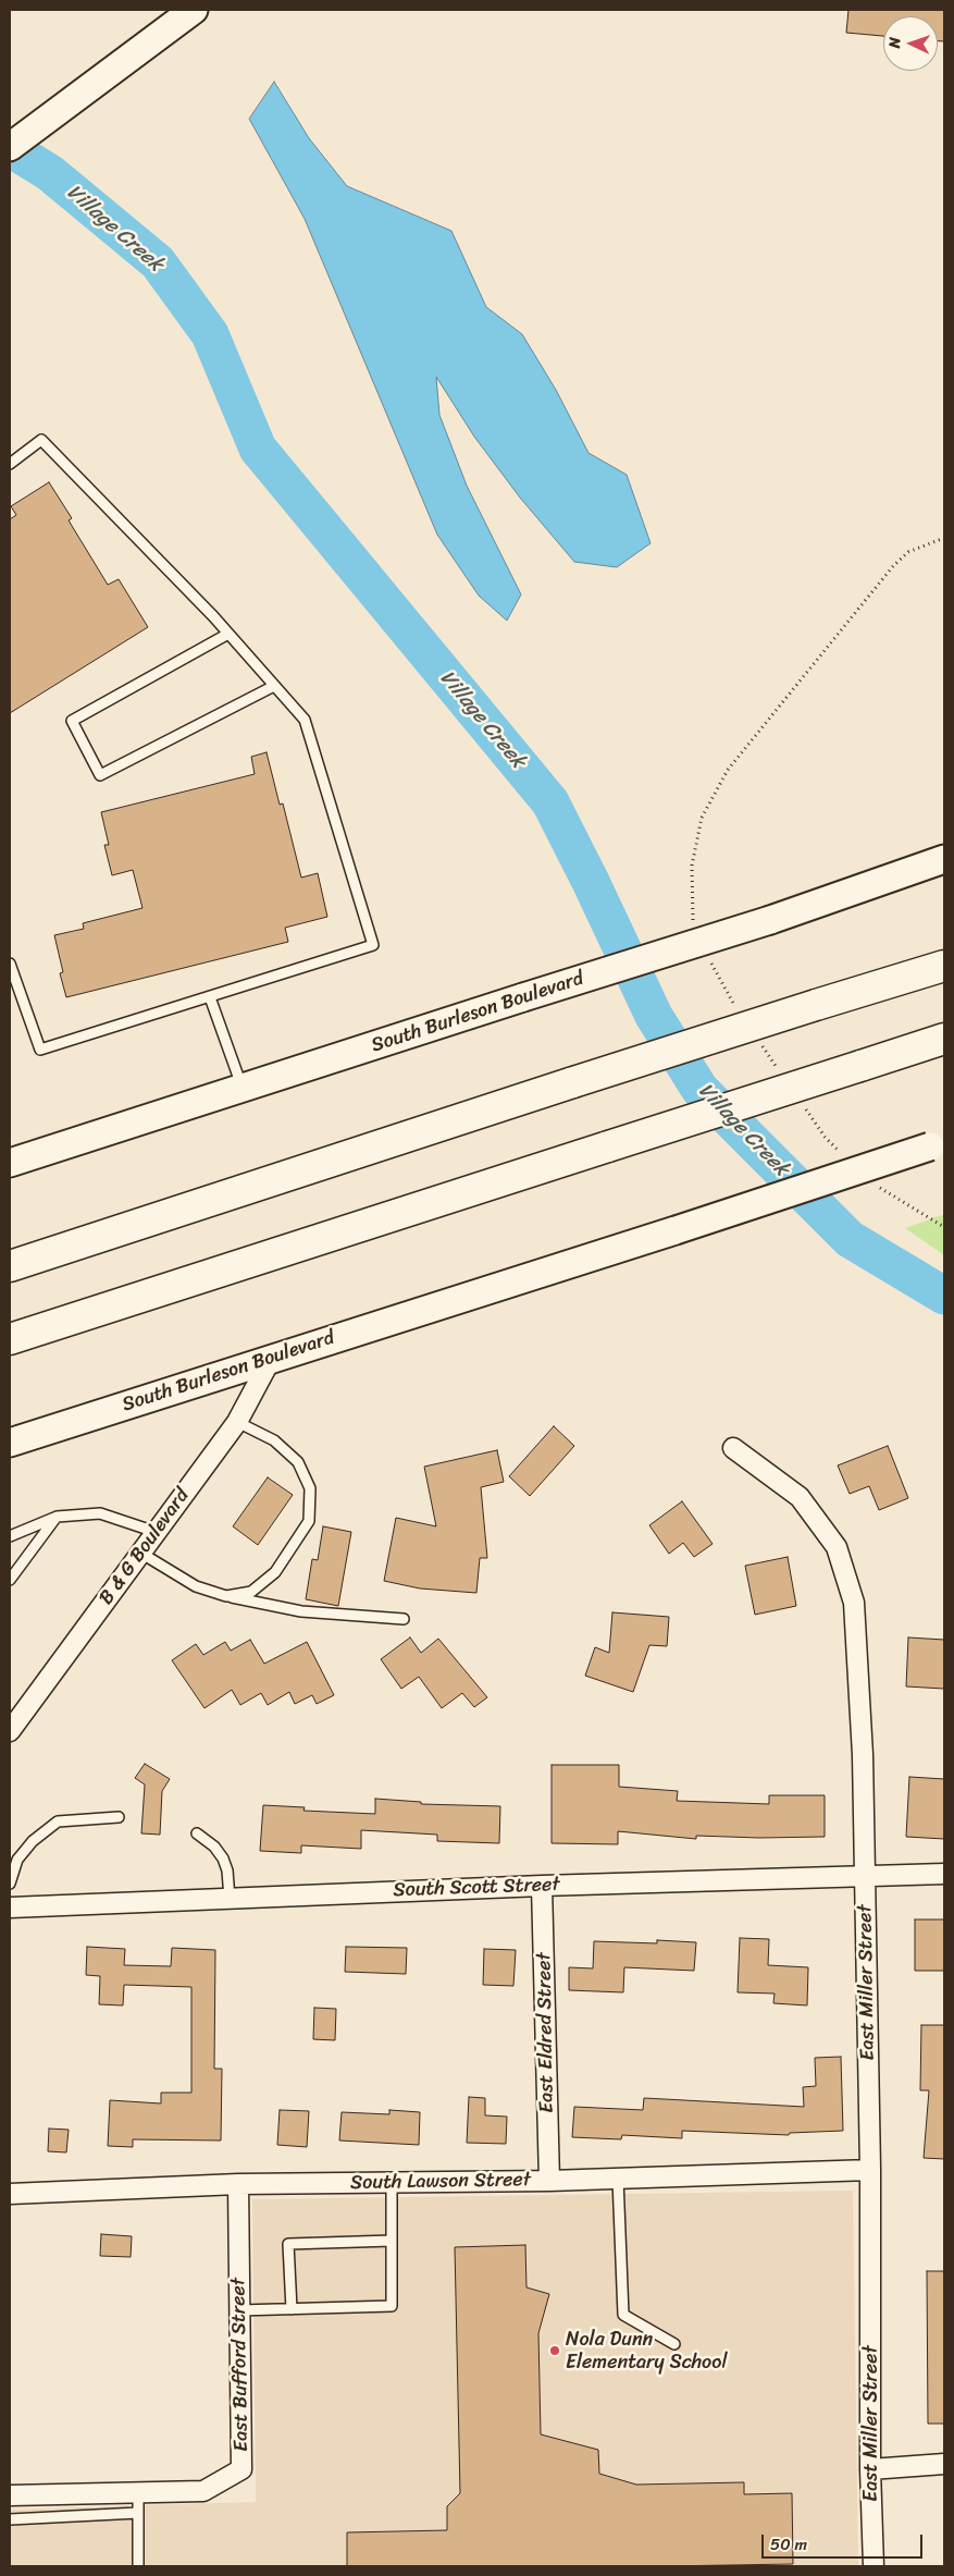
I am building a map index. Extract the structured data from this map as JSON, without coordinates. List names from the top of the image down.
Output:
{
  "streets": {
    "main road": ["South Burleson Boulevard"],
    "street": [
      "B & G Boulevard",
      "South Scott Street",
      "East Miller Street",
      "East Eldred Street",
      "South Lawson Street",
      "East Bufford Street"
    ]
  },
  "crossings": [
    ["South Burleson Boulevard", "B & G Boulevard"],
    ["South Scott Street", "East Miller Street"],
    ["South Scott Street", "East Eldred Street"],
    ["East Miller Street", "South Lawson Street"],
    ["East Eldred Street", "South Lawson Street"],
    ["South Lawson Street", "East Bufford Street"]
  ],
  "water": ["Village Creek"],
  "places": ["Nola Dunn Elementary School"],
  "scale_bar": "50 m",
  "north": "left"
}
